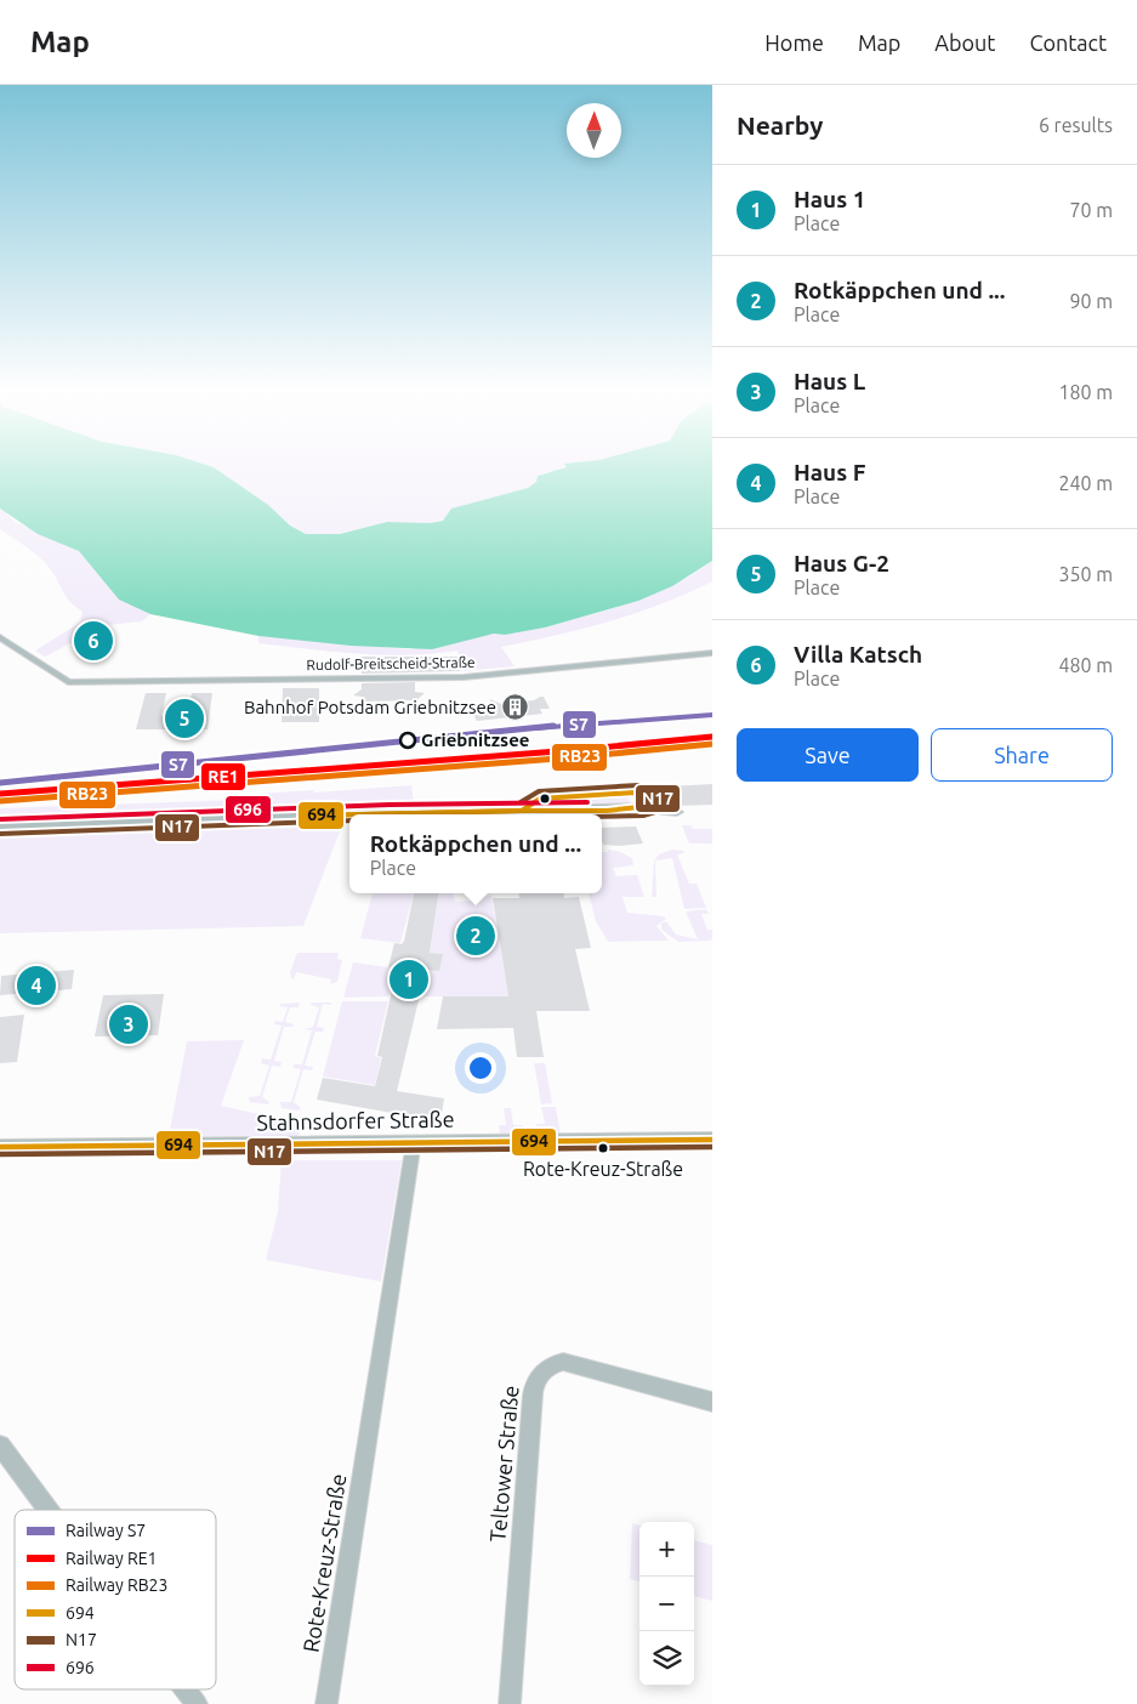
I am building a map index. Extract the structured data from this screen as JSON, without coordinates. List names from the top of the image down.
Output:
{
  "streets": {
    "street": [
      "Rudolf-Breitscheid-Straße",
      "Stahnsdorfer Straße",
      "Teltower Straße",
      "Rote-Kreuz-Straße"
    ]
  },
  "crossings": [
    ["Stahnsdorfer Straße", "Rote-Kreuz-Straße"]
  ],
  "places": {
    "building": ["Bahnhof Potsdam Griebnitzsee"],
    "other": ["Griebnitzsee", "Rote-Kreuz-Straße"]
  },
  "lines": [
    "rail line S7",
    "rail line RE1",
    "rail line RB23",
    "transit line N17",
    "transit line 694",
    "transit line 696"
  ],
  "legend": [
    "Railway S7",
    "Railway RE1",
    "Railway RB23",
    "694",
    "N17",
    "696"
  ],
  "north": "top",
  "page": {
    "header": "Map",
    "nav": [
      "Home",
      "Map",
      "About",
      "Contact"
    ],
    "heading": ["Nearby", "6 results"],
    "list": [
      {
        "mark": "1",
        "name": "Haus 1",
        "note": "Place",
        "value": "70 m"
      },
      {
        "mark": "2",
        "name": "Rotkäppchen und ...",
        "note": "Place",
        "value": "90 m"
      },
      {
        "mark": "3",
        "name": "Haus L",
        "note": "Place",
        "value": "180 m"
      },
      {
        "mark": "4",
        "name": "Haus F",
        "note": "Place",
        "value": "240 m"
      },
      {
        "mark": "5",
        "name": "Haus G-2",
        "note": "Place",
        "value": "350 m"
      },
      {
        "mark": "6",
        "name": "Villa Katsch",
        "note": "Place",
        "value": "480 m"
      }
    ],
    "pins": [
      "6",
      "5",
      "2",
      "1",
      "4",
      "3"
    ],
    "buttons": ["Save", "Share"],
    "popup": ["Rotkäppchen und ...", "Place"],
    "map_buttons": ["+", "−"]
  }
}
